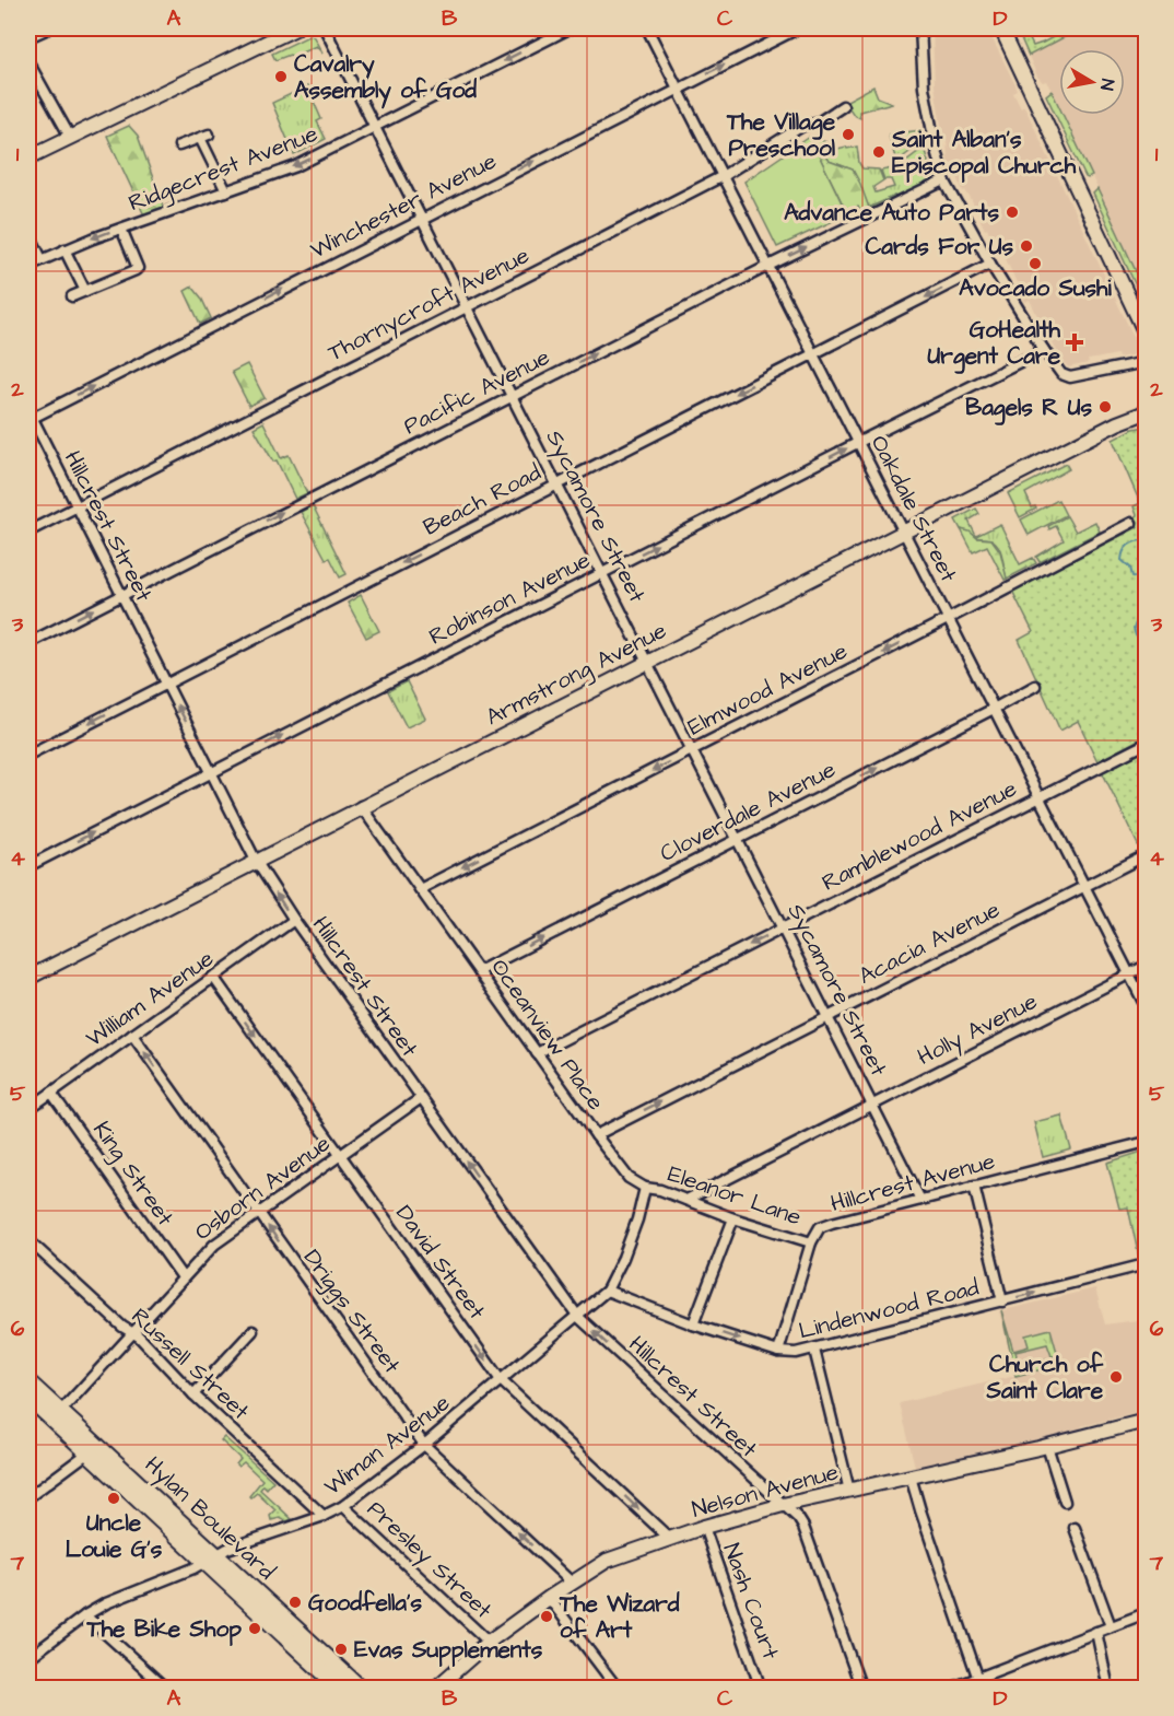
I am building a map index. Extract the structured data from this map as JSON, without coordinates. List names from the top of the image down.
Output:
{
  "streets": {
    "main road": ["Hylan Boulevard"],
    "street": [
      "Ridgecrest Avenue",
      "Winchester Avenue",
      "Thornycroft Avenue",
      "Pacific Avenue",
      "Beach Road",
      "Oakdale Street",
      "Sycamore Street",
      "Hillcrest Street",
      "Robinson Avenue",
      "Armstrong Avenue",
      "Elmwood Avenue",
      "Cloverdale Avenue",
      "Ramblewood Avenue",
      "Acacia Avenue",
      "William Avenue",
      "Holly Avenue",
      "Oceanview Place",
      "King Street",
      "Hillcrest Avenue",
      "Osborn Avenue",
      "Eleanor Lane",
      "David Street",
      "Lindenwood Road",
      "Driggs Street",
      "Russell Street",
      "Wiman Avenue",
      "Nelson Avenue",
      "Presley Street",
      "Nash Court"
    ]
  },
  "crossings": [
    ["Ridgecrest Avenue", "Sycamore Street"],
    ["Winchester Avenue", "Oakdale Street"],
    ["Winchester Avenue", "Sycamore Street"],
    ["Winchester Avenue", "Hillcrest Street"],
    ["Thornycroft Avenue", "Oakdale Street"],
    ["Thornycroft Avenue", "Sycamore Street"],
    ["Thornycroft Avenue", "Hillcrest Street"],
    ["Pacific Avenue", "Oakdale Street"],
    ["Pacific Avenue", "Sycamore Street"],
    ["Pacific Avenue", "Hillcrest Street"],
    ["Beach Road", "Oakdale Street"],
    ["Beach Road", "Sycamore Street"],
    ["Beach Road", "Hillcrest Street"],
    ["Oakdale Street", "Robinson Avenue"],
    ["Oakdale Street", "Armstrong Avenue"],
    ["Oakdale Street", "Elmwood Avenue"],
    ["Oakdale Street", "Cloverdale Avenue"],
    ["Oakdale Street", "Ramblewood Avenue"],
    ["Oakdale Street", "Acacia Avenue"],
    ["Oakdale Street", "Holly Avenue"],
    ["Sycamore Street", "Robinson Avenue"],
    ["Sycamore Street", "Armstrong Avenue"],
    ["Sycamore Street", "Elmwood Avenue"],
    ["Sycamore Street", "Cloverdale Avenue"],
    ["Sycamore Street", "Ramblewood Avenue"],
    ["Sycamore Street", "Acacia Avenue"],
    ["Sycamore Street", "Holly Avenue"],
    ["Sycamore Street", "Hillcrest Avenue"],
    ["Hillcrest Street", "Robinson Avenue"],
    ["Hillcrest Street", "Armstrong Avenue"],
    ["Hillcrest Street", "William Avenue"],
    ["Hillcrest Street", "Osborn Avenue"],
    ["Hillcrest Street", "Wiman Avenue"],
    ["Hillcrest Street", "Nelson Avenue"],
    ["Armstrong Avenue", "Oceanview Place"],
    ["Elmwood Avenue", "Oceanview Place"],
    ["Cloverdale Avenue", "Oceanview Place"],
    ["Ramblewood Avenue", "Oceanview Place"],
    ["Acacia Avenue", "Oceanview Place"],
    ["William Avenue", "King Street"],
    ["William Avenue", "David Street"],
    ["William Avenue", "Driggs Street"],
    ["Holly Avenue", "Eleanor Lane"],
    ["Oceanview Place", "Eleanor Lane"],
    ["King Street", "Osborn Avenue"],
    ["Hillcrest Avenue", "Eleanor Lane"],
    ["Osborn Avenue", "David Street"],
    ["Osborn Avenue", "Driggs Street"],
    ["Osborn Avenue", "Russell Street"],
    ["Osborn Avenue", "Hylan Boulevard"],
    ["David Street", "Wiman Avenue"],
    ["David Street", "Nelson Avenue"],
    ["Lindenwood Road", "Wiman Avenue"],
    ["Driggs Street", "Wiman Avenue"],
    ["Driggs Street", "Nelson Avenue"],
    ["Russell Street", "Wiman Avenue"],
    ["Wiman Avenue", "Hylan Boulevard"],
    ["Wiman Avenue", "Presley Street"],
    ["Nelson Avenue", "Presley Street"],
    ["Nelson Avenue", "Nash Court"]
  ],
  "one_way": [
    "Ridgecrest Avenue",
    "Winchester Avenue",
    "Pacific Avenue",
    "Beach Road",
    "Hillcrest Street",
    "Robinson Avenue",
    "Elmwood Avenue",
    "Cloverdale Avenue",
    "Ramblewood Avenue",
    "Acacia Avenue",
    "David Street",
    "Lindenwood Road",
    "Driggs Street"
  ],
  "places": {
    "other": [
      "Cavalry Assembly of God",
      "The Village Preschool",
      "Saint Alban's Episcopal Church",
      "Advance Auto Parts",
      "Cards For Us",
      "Avocado Sushi",
      "Bagels R Us",
      "Church of Saint Clare",
      "Uncle Louie G's",
      "Goodfella's",
      "The Wizard of Art",
      "The Bike Shop",
      "Evas Supplements"
    ],
    "health": ["GoHealth Urgent Care"]
  },
  "north": "right",
  "grid": {
    "columns": [
      "A",
      "B",
      "C",
      "D"
    ],
    "rows": [
      "1",
      "2",
      "3",
      "4",
      "5",
      "6",
      "7"
    ]
  }
}
